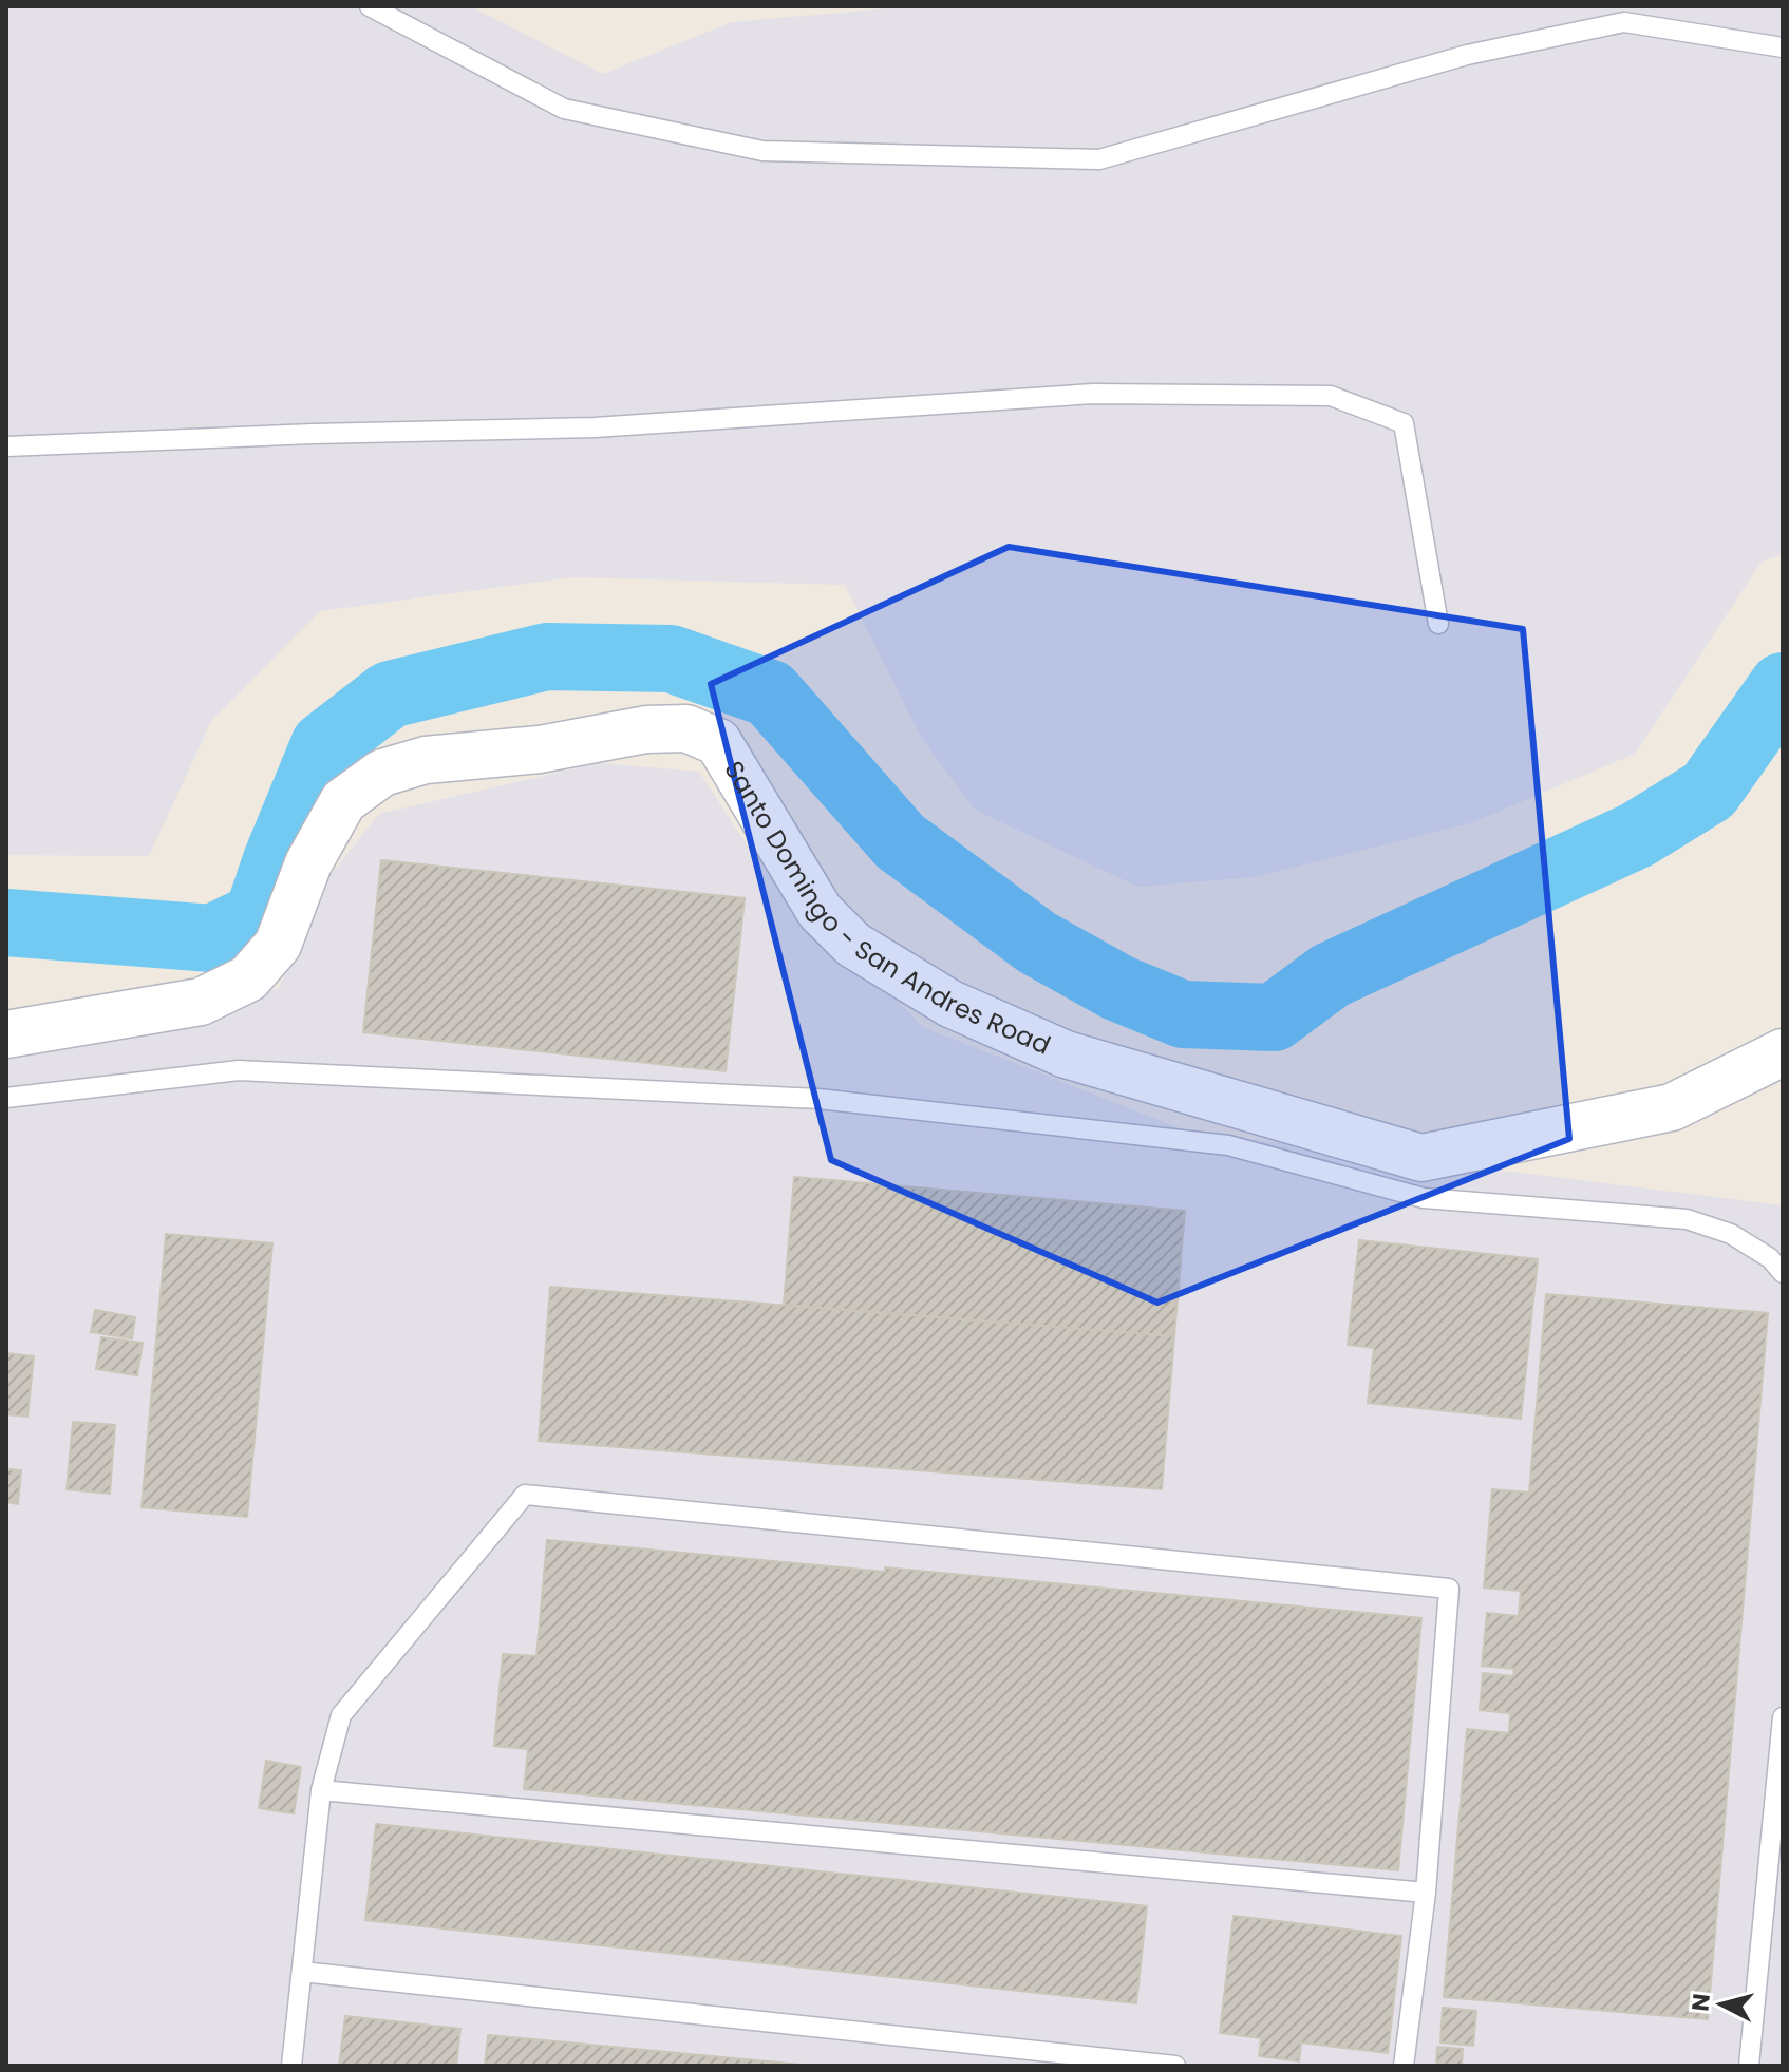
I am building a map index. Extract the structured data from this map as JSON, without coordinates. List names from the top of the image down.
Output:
{
  "streets": {
    "street": ["Santo Domingo - San Andres Road"]
  },
  "north": "left"
}
